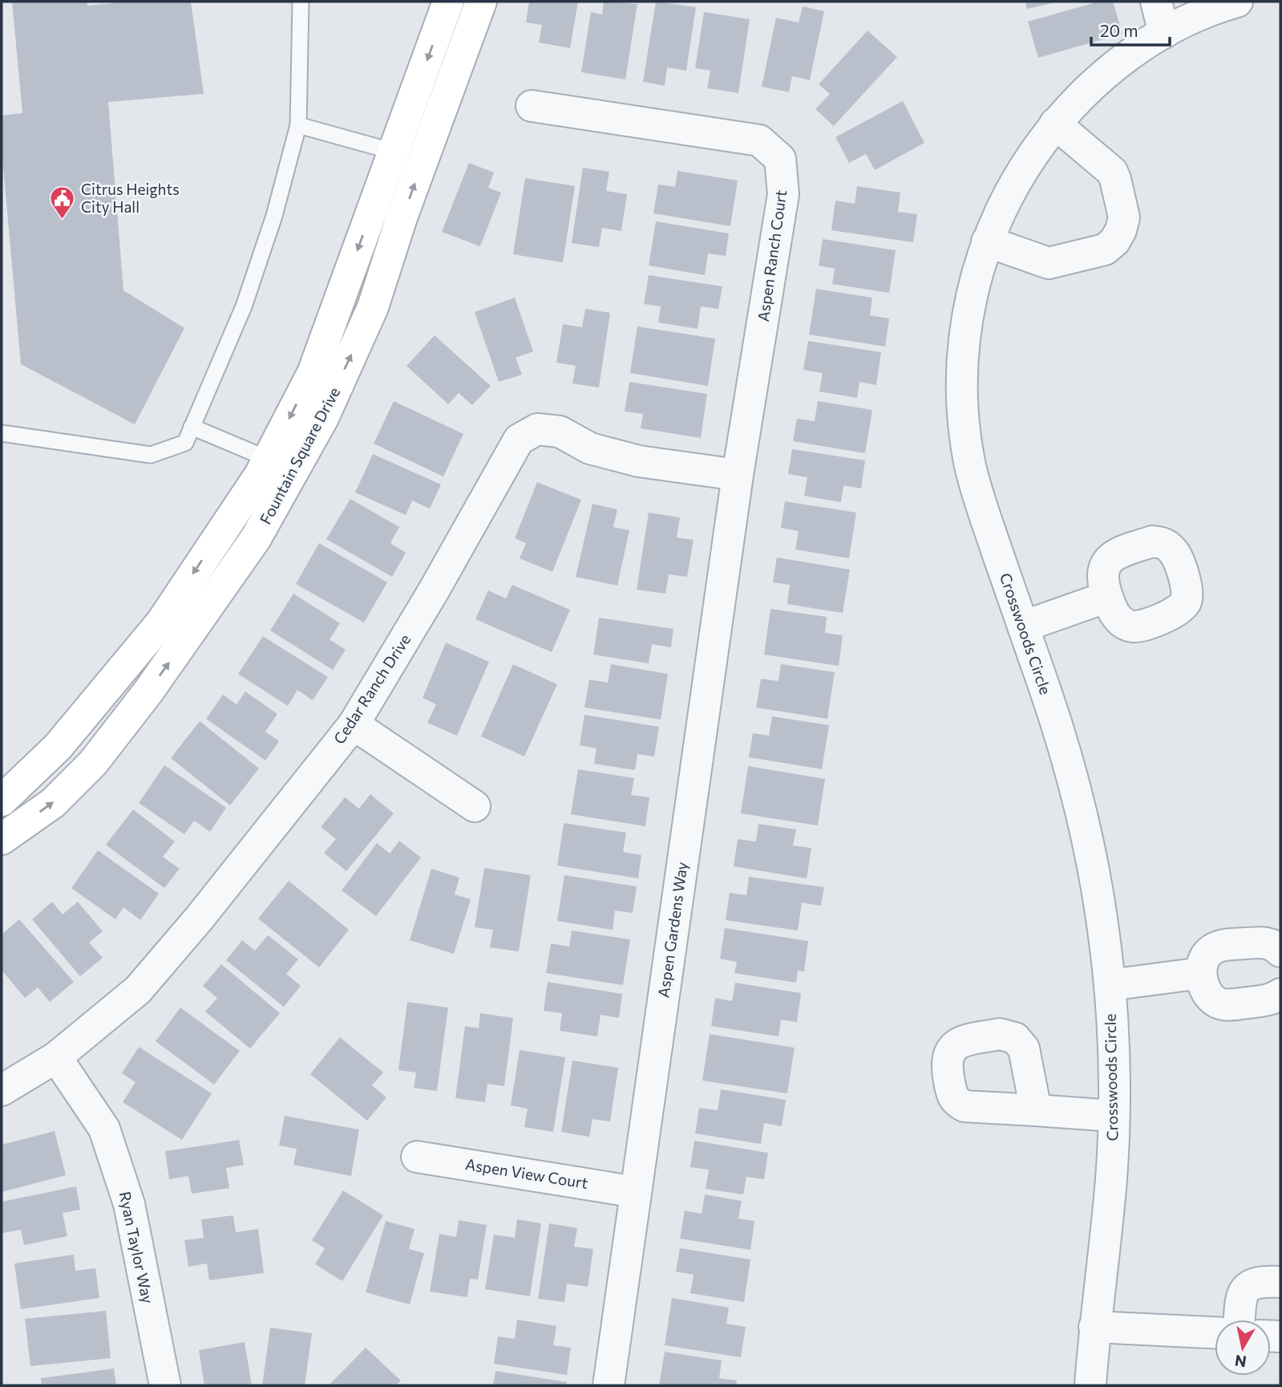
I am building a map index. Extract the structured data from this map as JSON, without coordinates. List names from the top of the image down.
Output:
{
  "streets": {
    "street": [
      "Aspen Ranch Court",
      "Fountain Square Drive",
      "Crosswoods Circle",
      "Cedar Ranch Drive",
      "Aspen Gardens Way",
      "Aspen View Court",
      "Ryan Taylor Way"
    ]
  },
  "crossings": [
    ["Aspen Ranch Court", "Cedar Ranch Drive"],
    ["Aspen Ranch Court", "Aspen Gardens Way"],
    ["Cedar Ranch Drive", "Aspen Gardens Way"],
    ["Cedar Ranch Drive", "Ryan Taylor Way"],
    ["Aspen Gardens Way", "Aspen View Court"]
  ],
  "places": {
    "public building": ["Citrus Heights City Hall"]
  },
  "scale_bar": "20 m",
  "north": "bottom"
}
